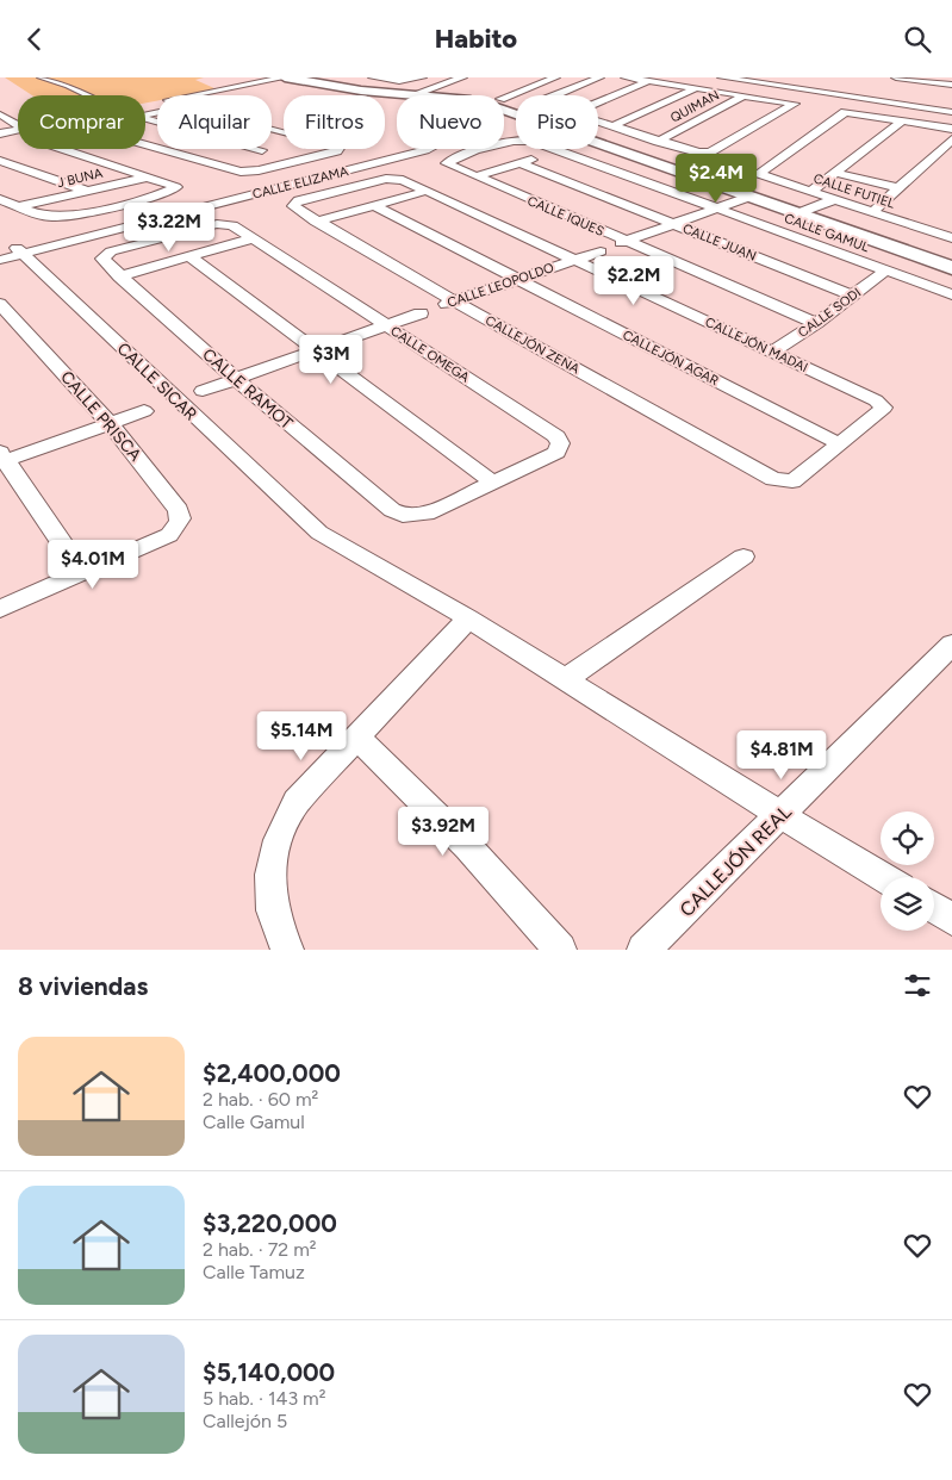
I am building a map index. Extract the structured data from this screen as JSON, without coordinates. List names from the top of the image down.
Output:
{
  "streets": {
    "street": [
      "QUIMAN",
      "J BUNA",
      "CALLE ELIZAMA",
      "CALLE FUTIEL",
      "CALLE IQUES",
      "CALLE GAMUL",
      "CALLE JUAN",
      "CALLE LEOPOLDO",
      "CALLE SODI",
      "CALLEJÓN ZENA",
      "CALLEJÓN MADAI",
      "CALLE OMEGA",
      "CALLEJÓN AGAR",
      "CALLE SICAR",
      "CALLE RAMOT",
      "CALLE PRISCA",
      "CALLEJÓN REAL"
    ]
  },
  "crossings": [
    ["CALLE ELIZAMA", "CALLE SICAR"],
    ["CALLE IQUES", "CALLE LEOPOLDO"],
    ["CALLE IQUES", "CALLE SODI"],
    ["CALLE GAMUL", "CALLE LEOPOLDO"],
    ["CALLE GAMUL", "CALLE SODI"],
    ["CALLE JUAN", "CALLE LEOPOLDO"],
    ["CALLE JUAN", "CALLE SODI"],
    ["CALLE LEOPOLDO", "CALLEJÓN ZENA"],
    ["CALLE LEOPOLDO", "CALLEJÓN MADAI"],
    ["CALLE LEOPOLDO", "CALLE OMEGA"],
    ["CALLE LEOPOLDO", "CALLEJÓN AGAR"],
    ["CALLE LEOPOLDO", "CALLE RAMOT"],
    ["CALLE SODI", "CALLEJÓN MADAI"],
    ["CALLEJÓN ZENA", "CALLEJÓN MADAI"],
    ["CALLEJÓN ZENA", "CALLEJÓN AGAR"],
    ["CALLEJÓN MADAI", "CALLEJÓN AGAR"],
    ["CALLE OMEGA", "CALLE RAMOT"],
    ["CALLE SICAR", "CALLEJÓN REAL"]
  ],
  "page": {
    "header": "Habito",
    "chip": [
      "Comprar",
      "Alquilar",
      "Filtros",
      "Nuevo",
      "Piso"
    ],
    "price": [
      "$2.4M",
      "$3.22M",
      "$2.2M",
      "$3M",
      "$4.01M",
      "$5.14M",
      "$4.81M",
      "$3.92M"
    ],
    "heading": "8 viviendas",
    "list": [
      {
        "name": "$2,400,000",
        "note": "2 hab. · 60 m² · Calle Gamul"
      },
      {
        "name": "$3,220,000",
        "note": "2 hab. · 72 m² · Calle Tamuz"
      },
      {
        "name": "$5,140,000",
        "note": "5 hab. · 143 m² · Callejón 5"
      }
    ]
  }
}
